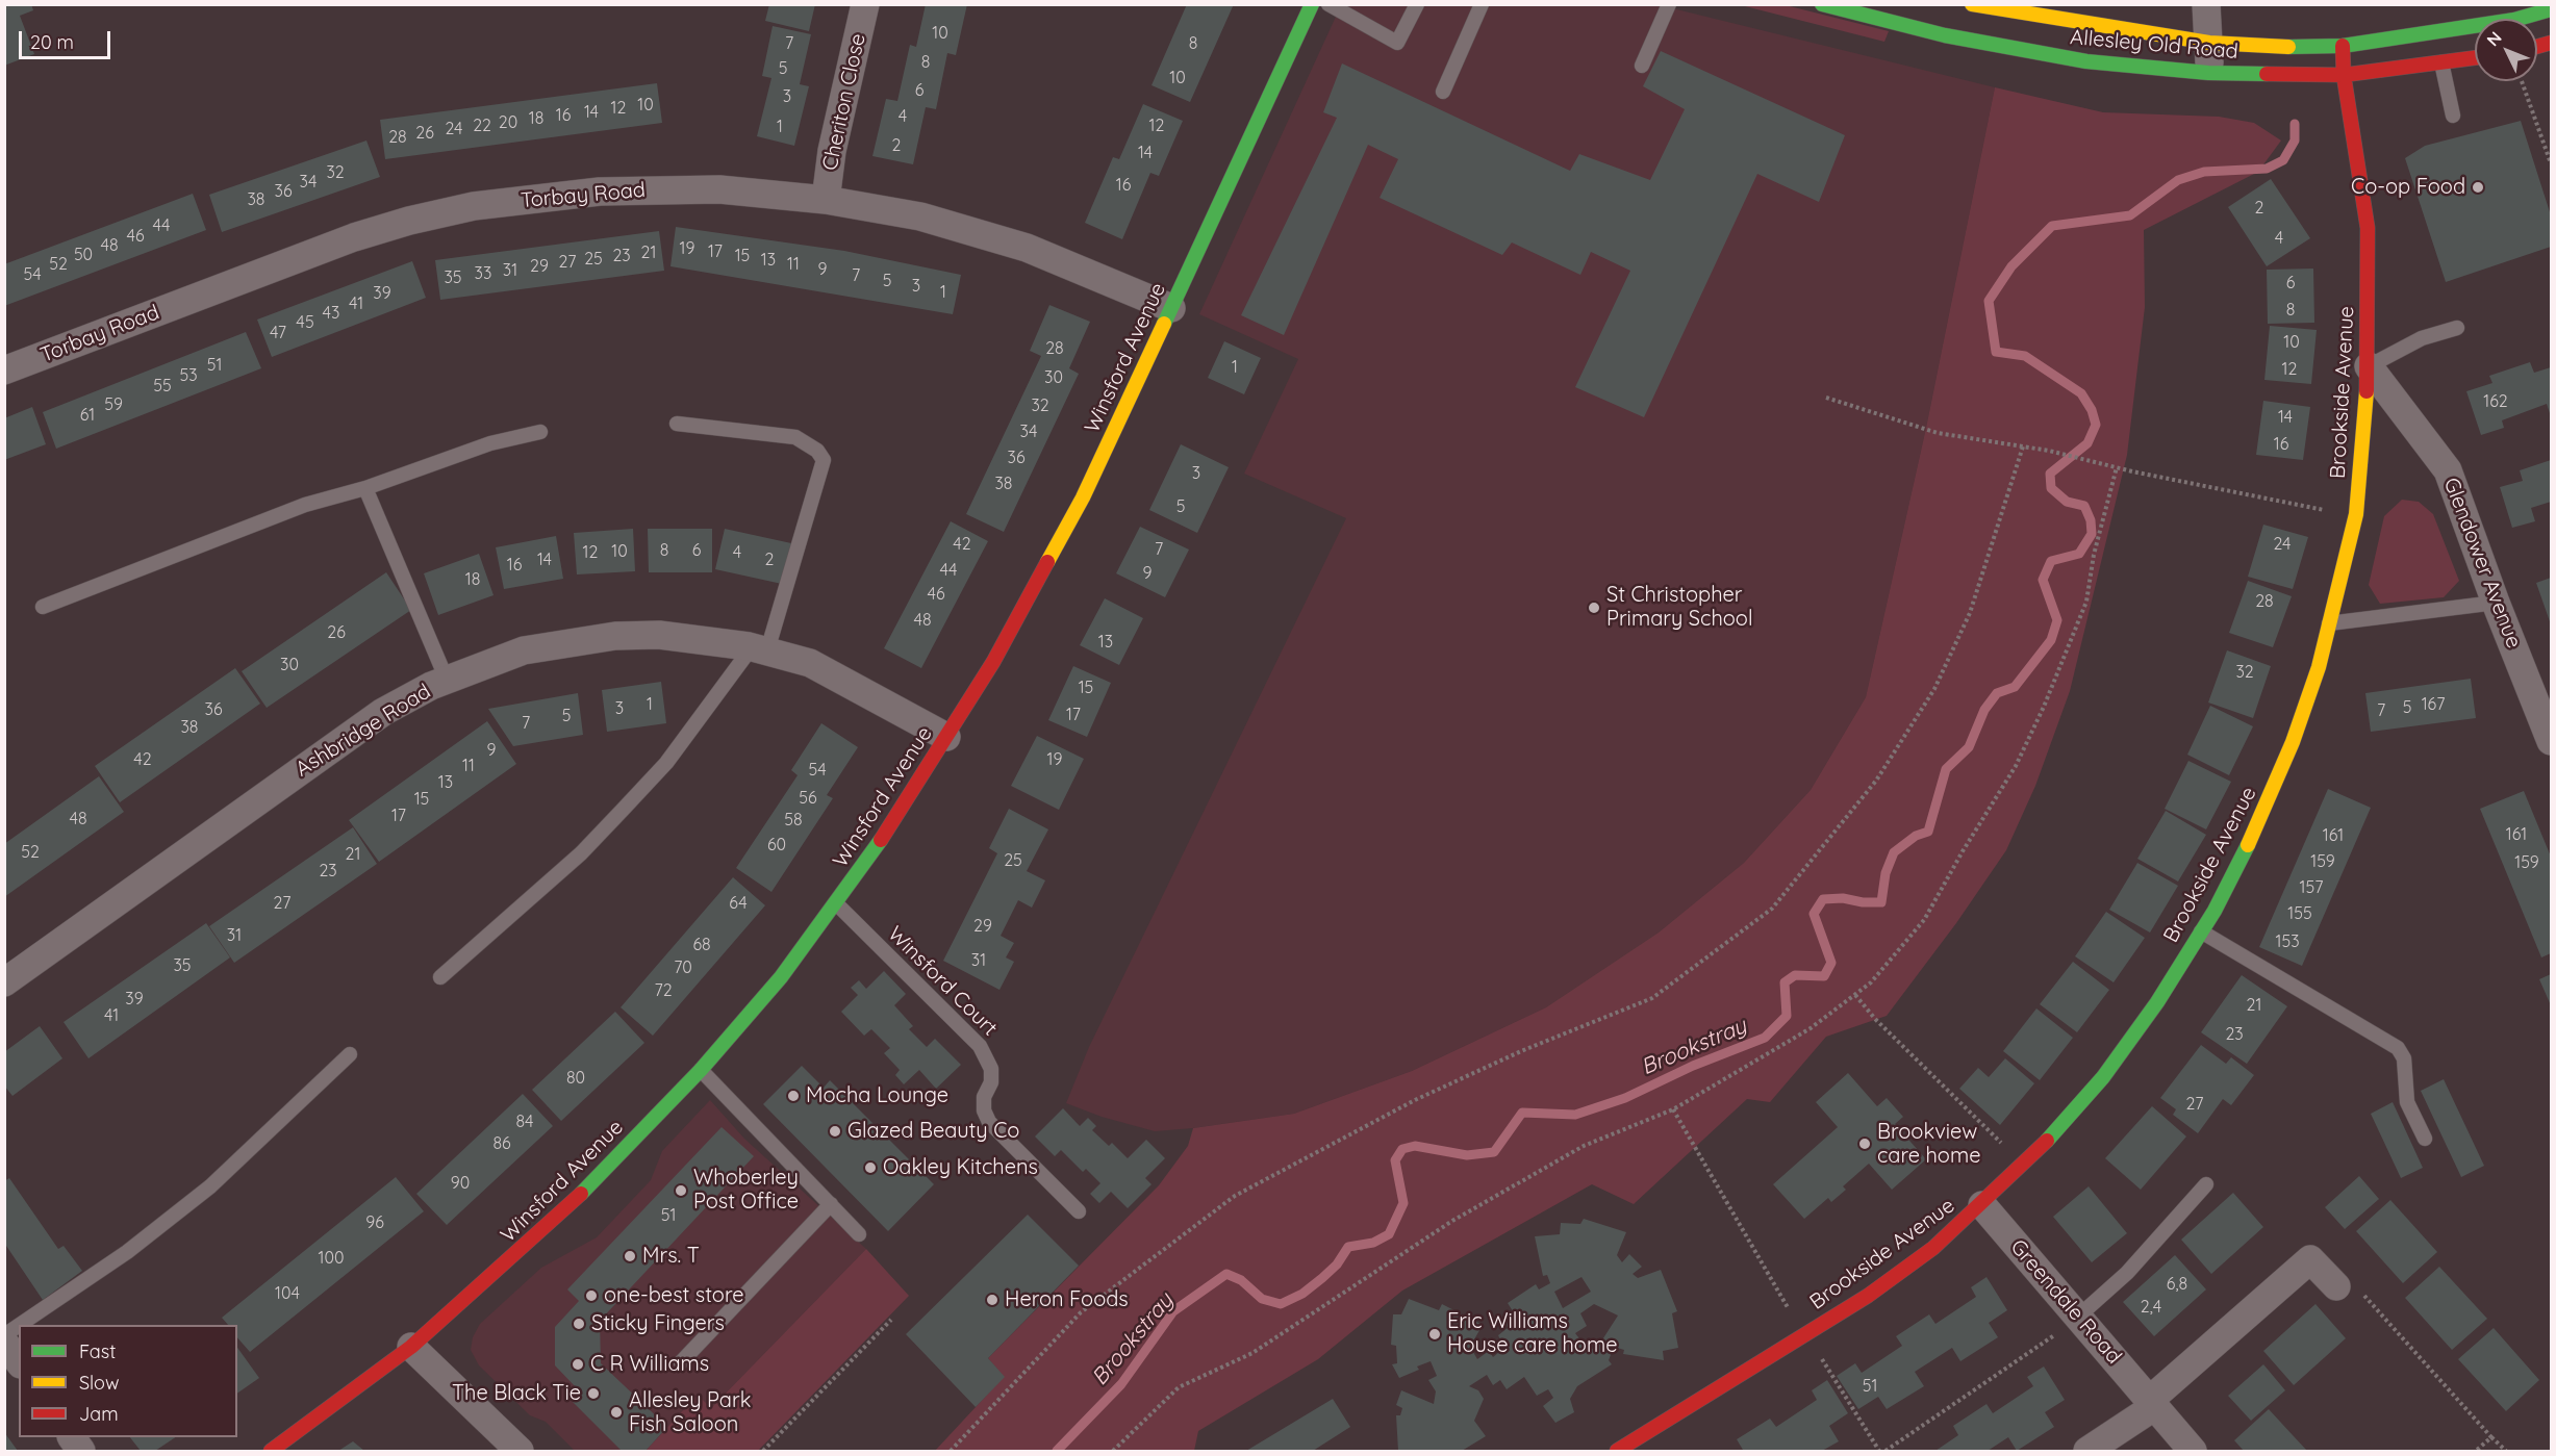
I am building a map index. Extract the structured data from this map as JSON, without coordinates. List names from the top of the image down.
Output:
{
  "streets": {
    "street": [
      "Allesley Old Road",
      "Cheriton Close",
      "Torbay Road",
      "Winsford Avenue",
      "Brookside Avenue",
      "Glendower Avenue",
      "Ashbridge Road",
      "Greendale Road"
    ],
    "lane": ["Winsford Court"]
  },
  "crossings": [
    ["Allesley Old Road", "Brookside Avenue"],
    ["Cheriton Close", "Torbay Road"],
    ["Torbay Road", "Winsford Avenue"],
    ["Winsford Avenue", "Ashbridge Road"],
    ["Winsford Avenue", "Winsford Court"],
    ["Brookside Avenue", "Glendower Avenue"],
    ["Brookside Avenue", "Greendale Road"]
  ],
  "water": ["Brookstray"],
  "places": [
    "Co-op Food",
    "St Christopher Primary School",
    "Mocha Lounge",
    "Glazed Beauty Co",
    "Brookview care home",
    "Oakley Kitchens",
    "Whoberley Post Office",
    "Mrs. T",
    "one-best store",
    "Heron Foods",
    "Sticky Fingers",
    "Eric Williams House care home",
    "C R Williams",
    "The Black Tie",
    "Allesley Park Fish Saloon"
  ],
  "house_numbers": [
    "10",
    "7",
    "8",
    "8",
    "5",
    "10",
    "6",
    "3",
    "10",
    "12",
    "14",
    "16",
    "4",
    "18",
    "20",
    "22",
    "12",
    "1",
    "24",
    "26",
    "28",
    "2",
    "14",
    "32",
    "34",
    "16",
    "36",
    "38",
    "2",
    "44",
    "46",
    "4",
    "48",
    "19",
    "17",
    "21",
    "50",
    "23",
    "15",
    "25",
    "13",
    "27",
    "52",
    "11",
    "29",
    "9",
    "31",
    "33",
    "54",
    "7",
    "35",
    "5",
    "6",
    "3",
    "1",
    "39",
    "41",
    "8",
    "43",
    "45",
    "47",
    "10",
    "28",
    "51",
    "1",
    "12",
    "53",
    "30",
    "55",
    "162",
    "59",
    "32",
    "61",
    "14",
    "34",
    "16",
    "36",
    "3",
    "38",
    "5",
    "42",
    "24",
    "7",
    "8",
    "6",
    "10",
    "12",
    "4",
    "14",
    "2",
    "16",
    "44",
    "9",
    "18",
    "46",
    "28",
    "48",
    "26",
    "13",
    "30",
    "32",
    "15",
    "1",
    "167",
    "5",
    "3",
    "36",
    "7",
    "17",
    "5",
    "7",
    "38",
    "9",
    "42",
    "19",
    "11",
    "54",
    "13",
    "56",
    "15",
    "17",
    "48",
    "58",
    "161",
    "161",
    "60",
    "52",
    "21",
    "25",
    "159",
    "159",
    "23",
    "157",
    "27",
    "64",
    "155",
    "29",
    "31",
    "153",
    "68",
    "31",
    "35",
    "70",
    "72",
    "39",
    "21",
    "41",
    "23",
    "80",
    "27",
    "84",
    "86",
    "90",
    "51",
    "96",
    "100",
    "6,8",
    "104",
    "2,4",
    "51"
  ],
  "legend": ["Fast", "Slow", "Jam"],
  "scale_bar": "20 m",
  "north": "top left"
}
